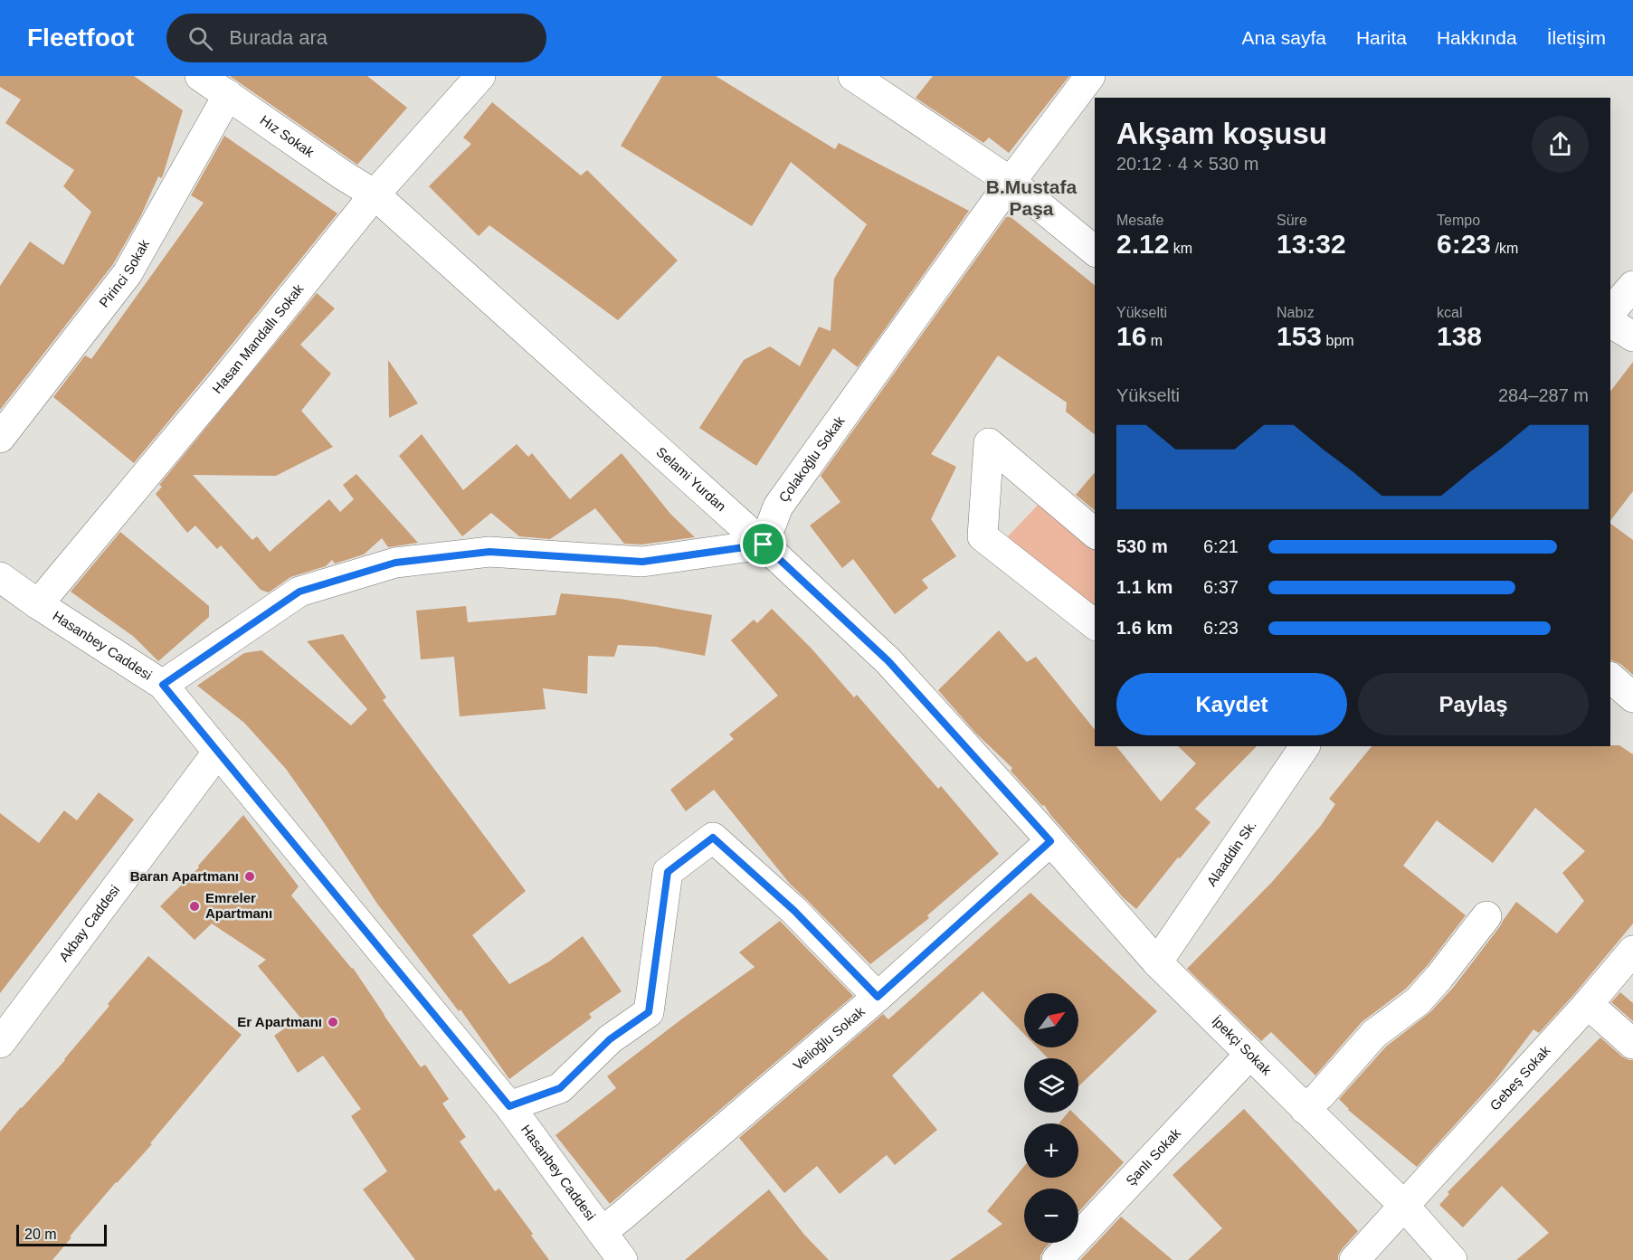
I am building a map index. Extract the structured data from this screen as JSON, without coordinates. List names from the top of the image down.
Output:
{
  "streets": {
    "street": [
      "Hız Sokak",
      "Pirinci Sokak",
      "Hasan Mandallı Sokak",
      "Çolakoğlu Sokak",
      "Selami Yurdan",
      "Hasanbey Caddesi",
      "Alaaddin Sk.",
      "Akbay Caddesi",
      "Velioğlu Sokak",
      "İpekçi Sokak",
      "Gebeş Sokak",
      "Şanlı Sokak"
    ]
  },
  "crossings": [
    ["Hız Sokak", "Pirinci Sokak"],
    ["Hız Sokak", "Hasan Mandallı Sokak"],
    ["Hız Sokak", "Selami Yurdan"],
    ["Hasan Mandallı Sokak", "Selami Yurdan"],
    ["Hasan Mandallı Sokak", "Hasanbey Caddesi"],
    ["Çolakoğlu Sokak", "Selami Yurdan"],
    ["Selami Yurdan", "Velioğlu Sokak"],
    ["Selami Yurdan", "İpekçi Sokak"],
    ["Hasanbey Caddesi", "Akbay Caddesi"],
    ["Hasanbey Caddesi", "Velioğlu Sokak"],
    ["Alaaddin Sk.", "İpekçi Sokak"],
    ["Velioğlu Sokak", "İpekçi Sokak"],
    ["İpekçi Sokak", "Gebeş Sokak"],
    ["İpekçi Sokak", "Şanlı Sokak"]
  ],
  "districts": ["B.Mustafa Paşa"],
  "places": ["Baran Apartmanı", "Emreler Apartmanı", "Er Apartmanı"],
  "scale_bar": "20 m",
  "north": "top right",
  "page": {
    "header": "Fleetfoot",
    "search": "Burada ara",
    "nav": [
      "Ana sayfa",
      "Harita",
      "Hakkında",
      "İletişim"
    ],
    "heading": ["Akşam koşusu", "20:12 · 4 × 530 m"],
    "stats": [
      ["Mesafe", "2.12 km"],
      ["Süre", "13:32"],
      ["Tempo", "6:23 /km"],
      ["Yükselti", "16 m"],
      ["Nabız", "153 bpm"],
      ["kcal", "138"]
    ],
    "chart": ["Yükselti", "284–287 m"],
    "list": [
      {
        "name": "530 m",
        "note": "6:21"
      },
      {
        "name": "1.1 km",
        "note": "6:37"
      },
      {
        "name": "1.6 km",
        "note": "6:23"
      }
    ],
    "buttons": ["Kaydet", "Paylaş"],
    "map_buttons": ["+", "−"],
    "scale": "20 m"
  }
}
